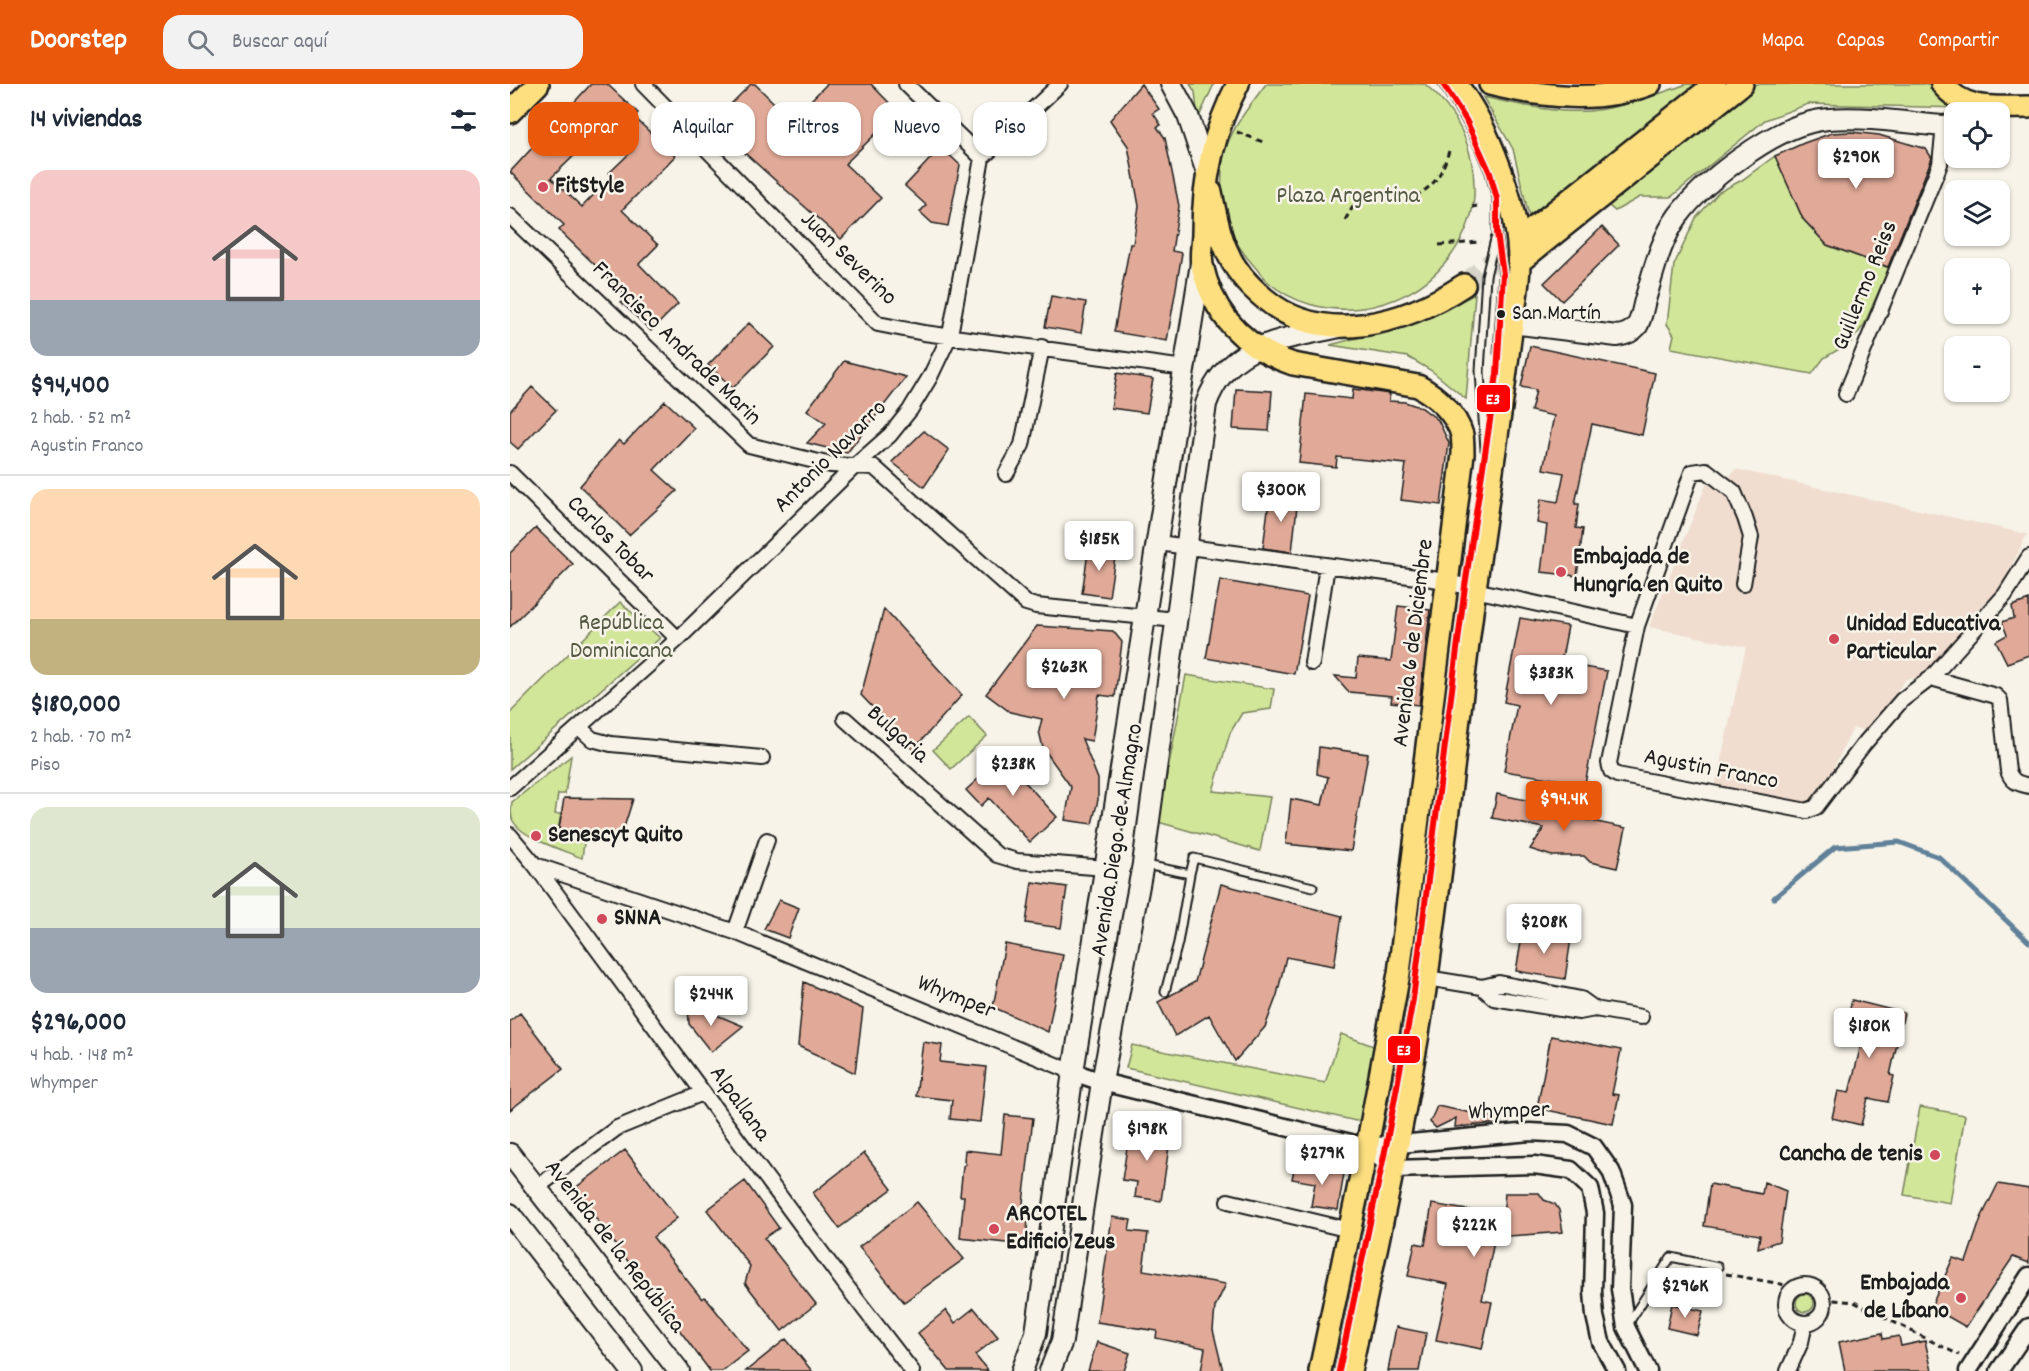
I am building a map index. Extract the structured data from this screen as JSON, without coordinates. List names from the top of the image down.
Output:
{
  "streets": {
    "main road": ["Avenida 6 de Diciembre", "Avenida Diego de Almagro", "Avenida de la República"],
    "street": [
      "Juan Severino",
      "Guillermo Reiss",
      "Francisco Andrade Marin",
      "Antonio Navarro",
      "Carlos Tobar",
      "Bulgaria",
      "Agustin Franco",
      "Whymper",
      "Alpallana"
    ]
  },
  "crossings": [
    ["Juan Severino", "Antonio Navarro"],
    ["Juan Severino", "Avenida Diego de Almagro"],
    ["Francisco Andrade Marin", "Antonio Navarro"],
    ["Francisco Andrade Marin", "Avenida Diego de Almagro"],
    ["Antonio Navarro", "Carlos Tobar"],
    ["Avenida 6 de Diciembre", "Avenida Diego de Almagro"],
    ["Avenida 6 de Diciembre", "Whymper"],
    ["Bulgaria", "Avenida Diego de Almagro"],
    ["Avenida Diego de Almagro", "Whymper"],
    ["Whymper", "Alpallana"]
  ],
  "parks": ["Plaza Argentina", "República Dominicana"],
  "places": [
    "FitStyle",
    "San Martín",
    "Embajada de Hungría en Quito",
    "Unidad Educativa Particular",
    "Senescyt Quito",
    "SNNA",
    "Cancha de tenis",
    "ARCOTEL Edificio Zeus",
    "Embajada de Líbano"
  ],
  "lines": ["transit line E3"],
  "page": {
    "header": "Doorstep",
    "search": "Buscar aquí",
    "nav": ["Mapa", "Capas", "Compartir"],
    "heading": "14 viviendas",
    "map_buttons": ["+", "−"],
    "chip": [
      "Comprar",
      "Alquilar",
      "Filtros",
      "Nuevo",
      "Piso"
    ],
    "price": [
      "$290K",
      "$300K",
      "$185K",
      "$263K",
      "$383K",
      "$238K",
      "$94.4K",
      "$208K",
      "$244K",
      "$180K",
      "$198K",
      "$279K",
      "$222K",
      "$296K"
    ],
    "list": [
      {
        "name": "$94,400",
        "note": "2 hab. · 52 m² · Agustin Franco"
      },
      {
        "name": "$180,000",
        "note": "2 hab. · 70 m² · Piso"
      },
      {
        "name": "$296,000",
        "note": "4 hab. · 148 m² · Whymper"
      }
    ]
  }
}
